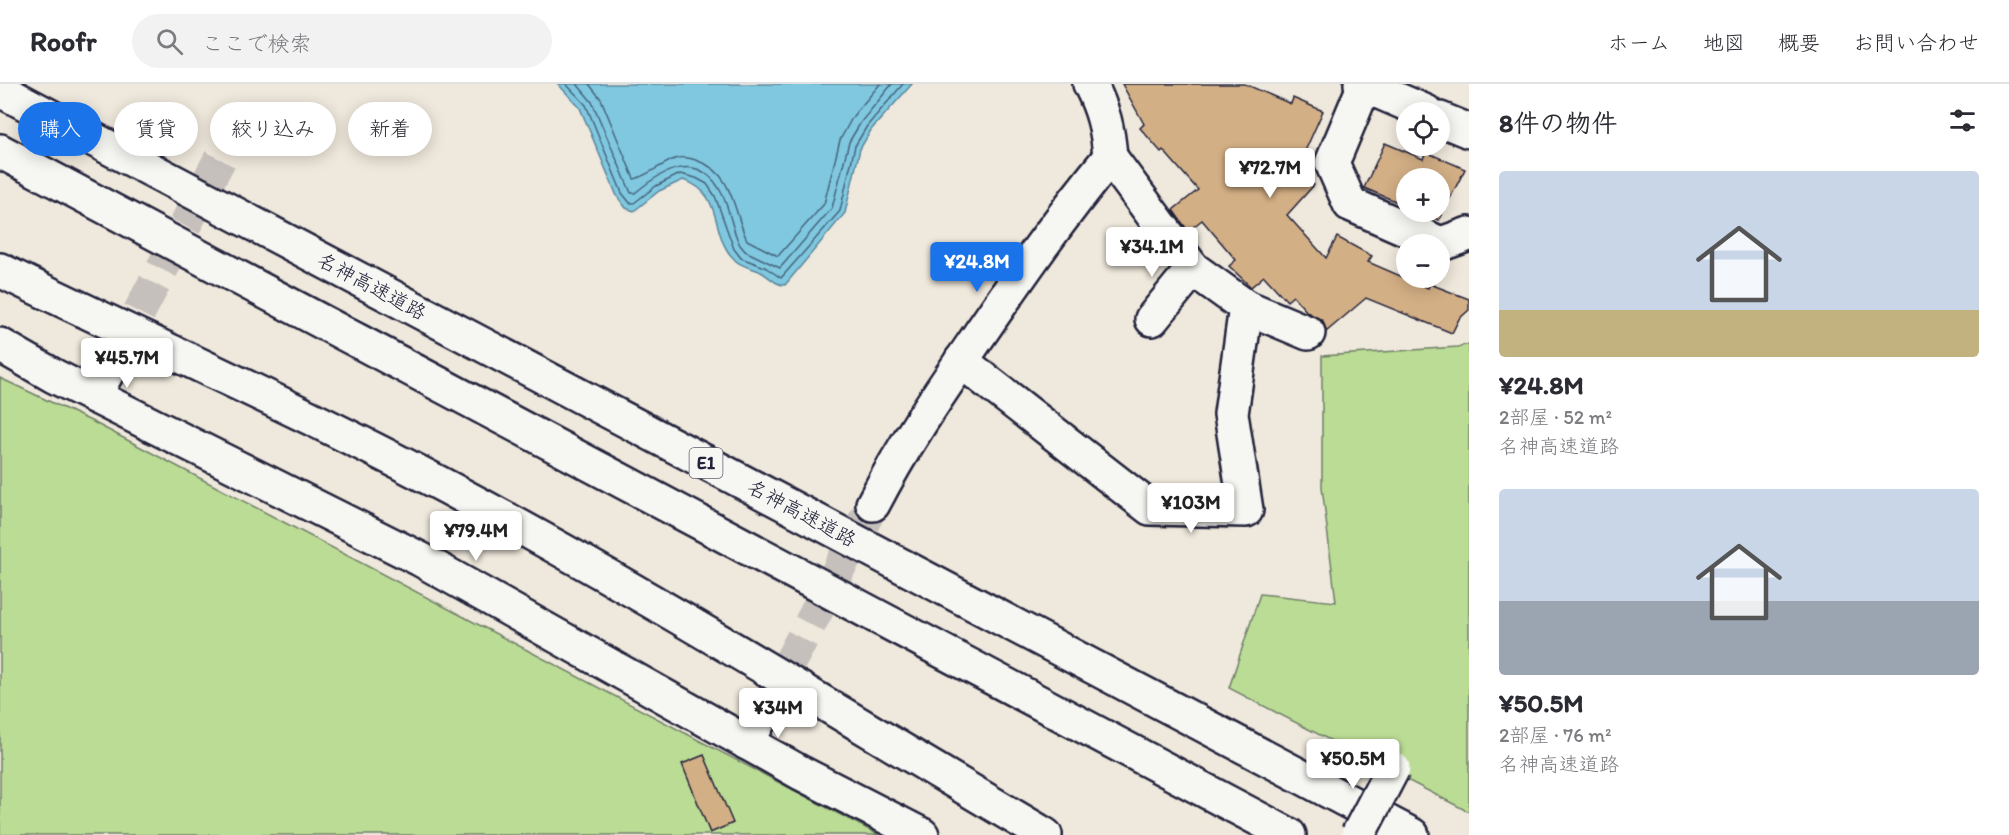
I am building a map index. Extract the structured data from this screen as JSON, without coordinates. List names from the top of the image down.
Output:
{
  "streets": {
    "main road": ["名神高速道路", "E1"]
  },
  "page": {
    "header": "Roofr",
    "search": "ここで検索",
    "nav": [
      "ホーム",
      "地図",
      "概要",
      "お問い合わせ"
    ],
    "heading": "8件の物件",
    "map_buttons": ["+", "−"],
    "chip": [
      "購入",
      "賃貸",
      "絞り込み",
      "新着"
    ],
    "price": [
      "¥72.7M",
      "¥34.1M",
      "¥24.8M",
      "¥45.7M",
      "¥103M",
      "¥79.4M",
      "¥34M",
      "¥50.5M"
    ],
    "list": [
      {
        "name": "¥24.8M",
        "note": "2部屋 · 52 m² · 名神高速道路"
      },
      {
        "name": "¥50.5M",
        "note": "2部屋 · 76 m² · 名神高速道路"
      }
    ]
  }
}
